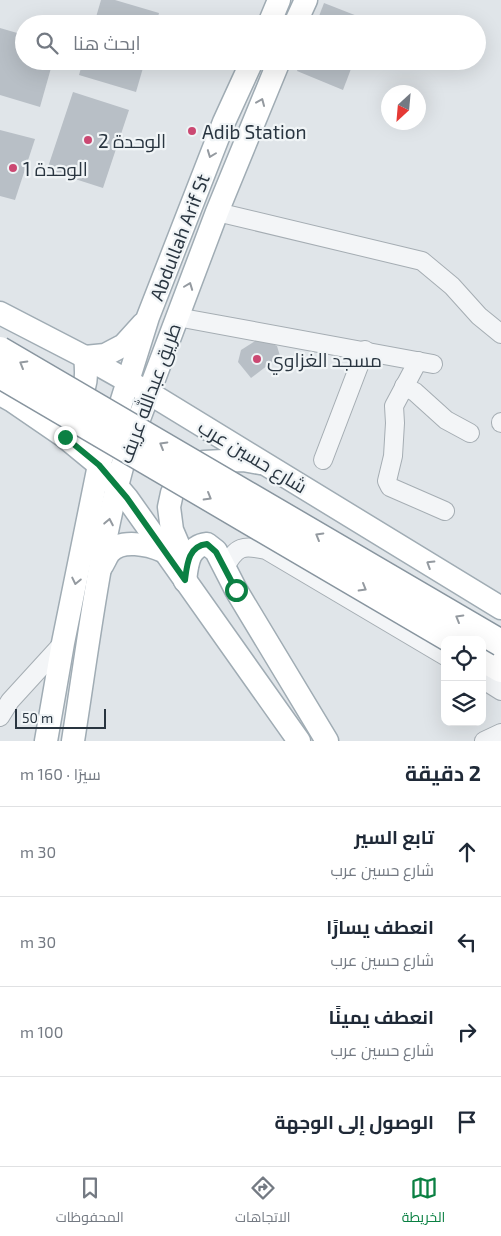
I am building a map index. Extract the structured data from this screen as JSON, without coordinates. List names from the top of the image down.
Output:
{
  "streets": {
    "main road": ["Abdullah Arif St", "طريق عبدالله عريف", "شارع حسين عرب"]
  },
  "crossings": [
    ["Abdullah Arif St", "طريق عبدالله عريف"],
    ["Abdullah Arif St", "شارع حسين عرب"],
    ["طريق عبدالله عريف", "شارع حسين عرب"]
  ],
  "one_way": ["Abdullah Arif St"],
  "places": [
    "Adib Station",
    "الوحدة 2",
    "الوحدة 1",
    "مسجد الغزاوي"
  ],
  "scale_bar": "50 m",
  "north": "bottom left",
  "page": {
    "search": "ابحث هنا",
    "scale": "50 m",
    "heading": ["2 دقيقة", "سيرًا · 160 m"],
    "list": [
      ["تابع السير", "شارع حسين عرب", "30 m"],
      ["انعطف يسارًا", "شارع حسين عرب", "30 m"],
      ["انعطف يمينًا", "شارع حسين عرب", "100 m"],
      "الوصول إلى الوجهة"
    ],
    "nav": ["الخريطة", "الاتجاهات", "المحفوظات"]
  }
}
